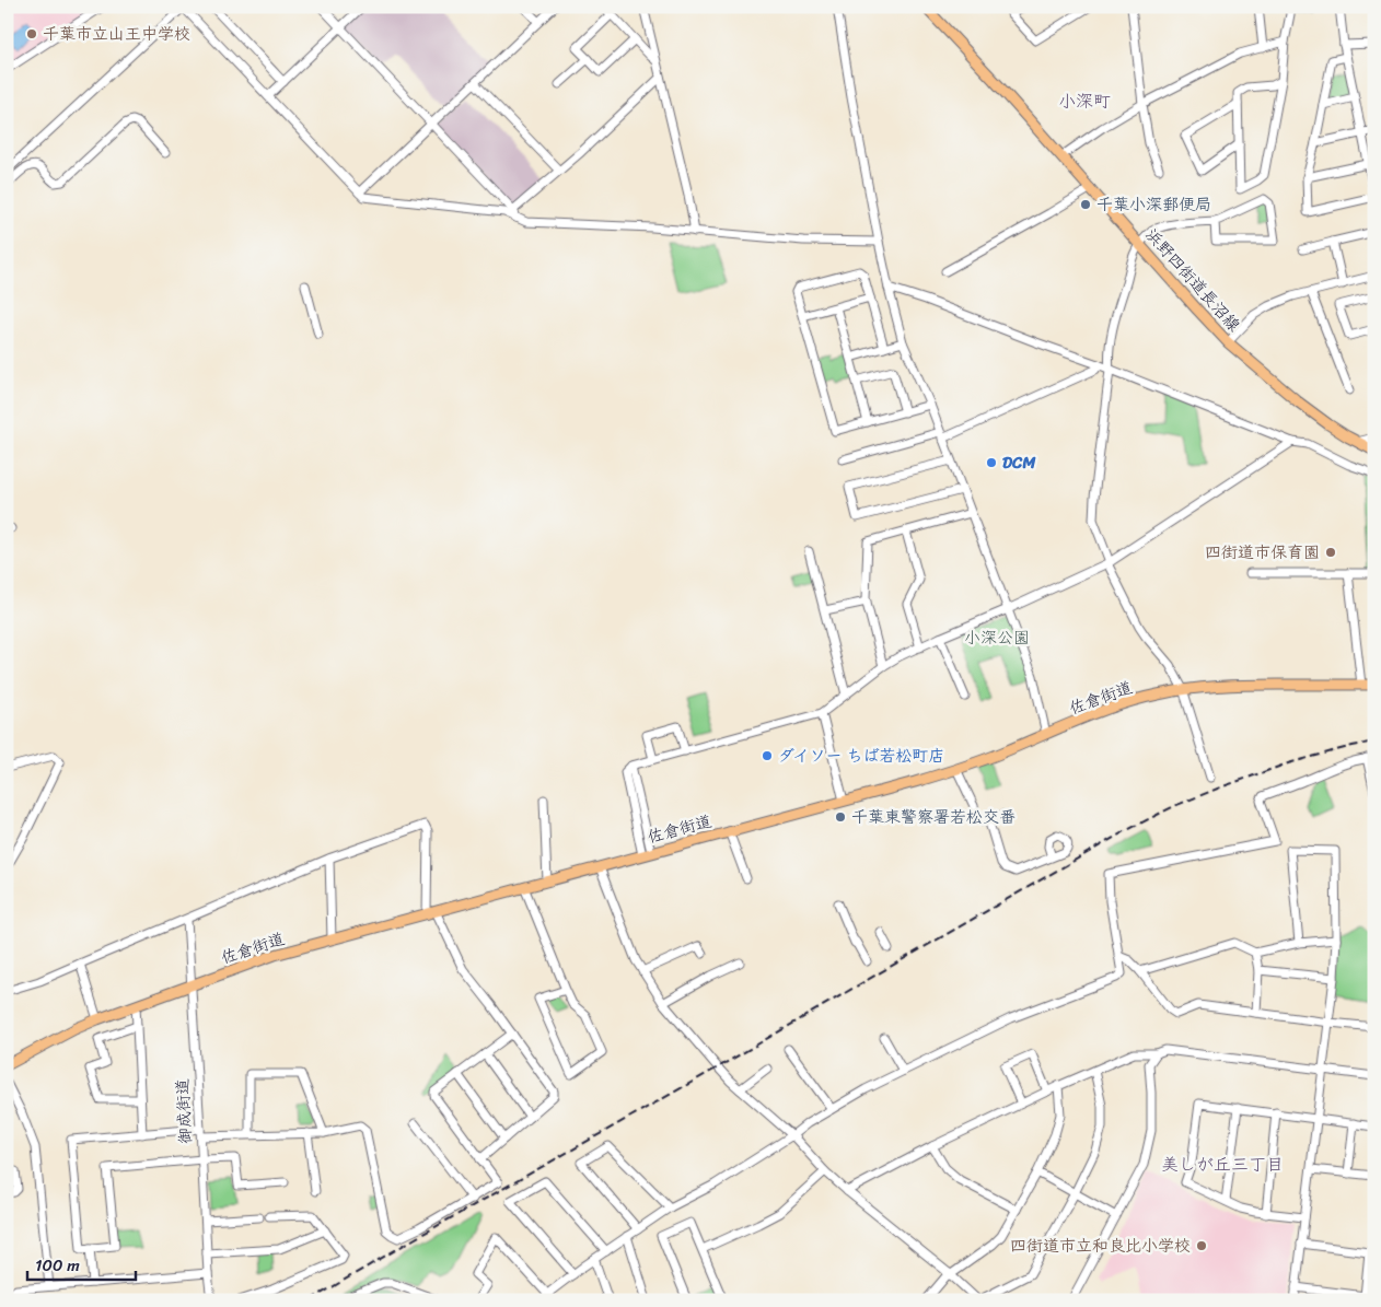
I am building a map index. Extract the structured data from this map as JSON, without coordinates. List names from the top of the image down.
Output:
{
  "streets": {
    "main road": ["浜野四街道長沼線", "佐倉街道"],
    "street": ["御成街道"]
  },
  "crossings": [
    ["佐倉街道", "御成街道"]
  ],
  "districts": ["小深町", "美しが丘三丁目"],
  "parks": ["小深公園"],
  "places": [
    "千葉市立山王中学校",
    "千葉小深郵便局",
    "DCM",
    "四街道市保育園",
    "ダイソー ちば若松町店",
    "千葉東警察署若松交番",
    "四街道市立和良比小学校"
  ],
  "scale_bar": "100 m"
}
